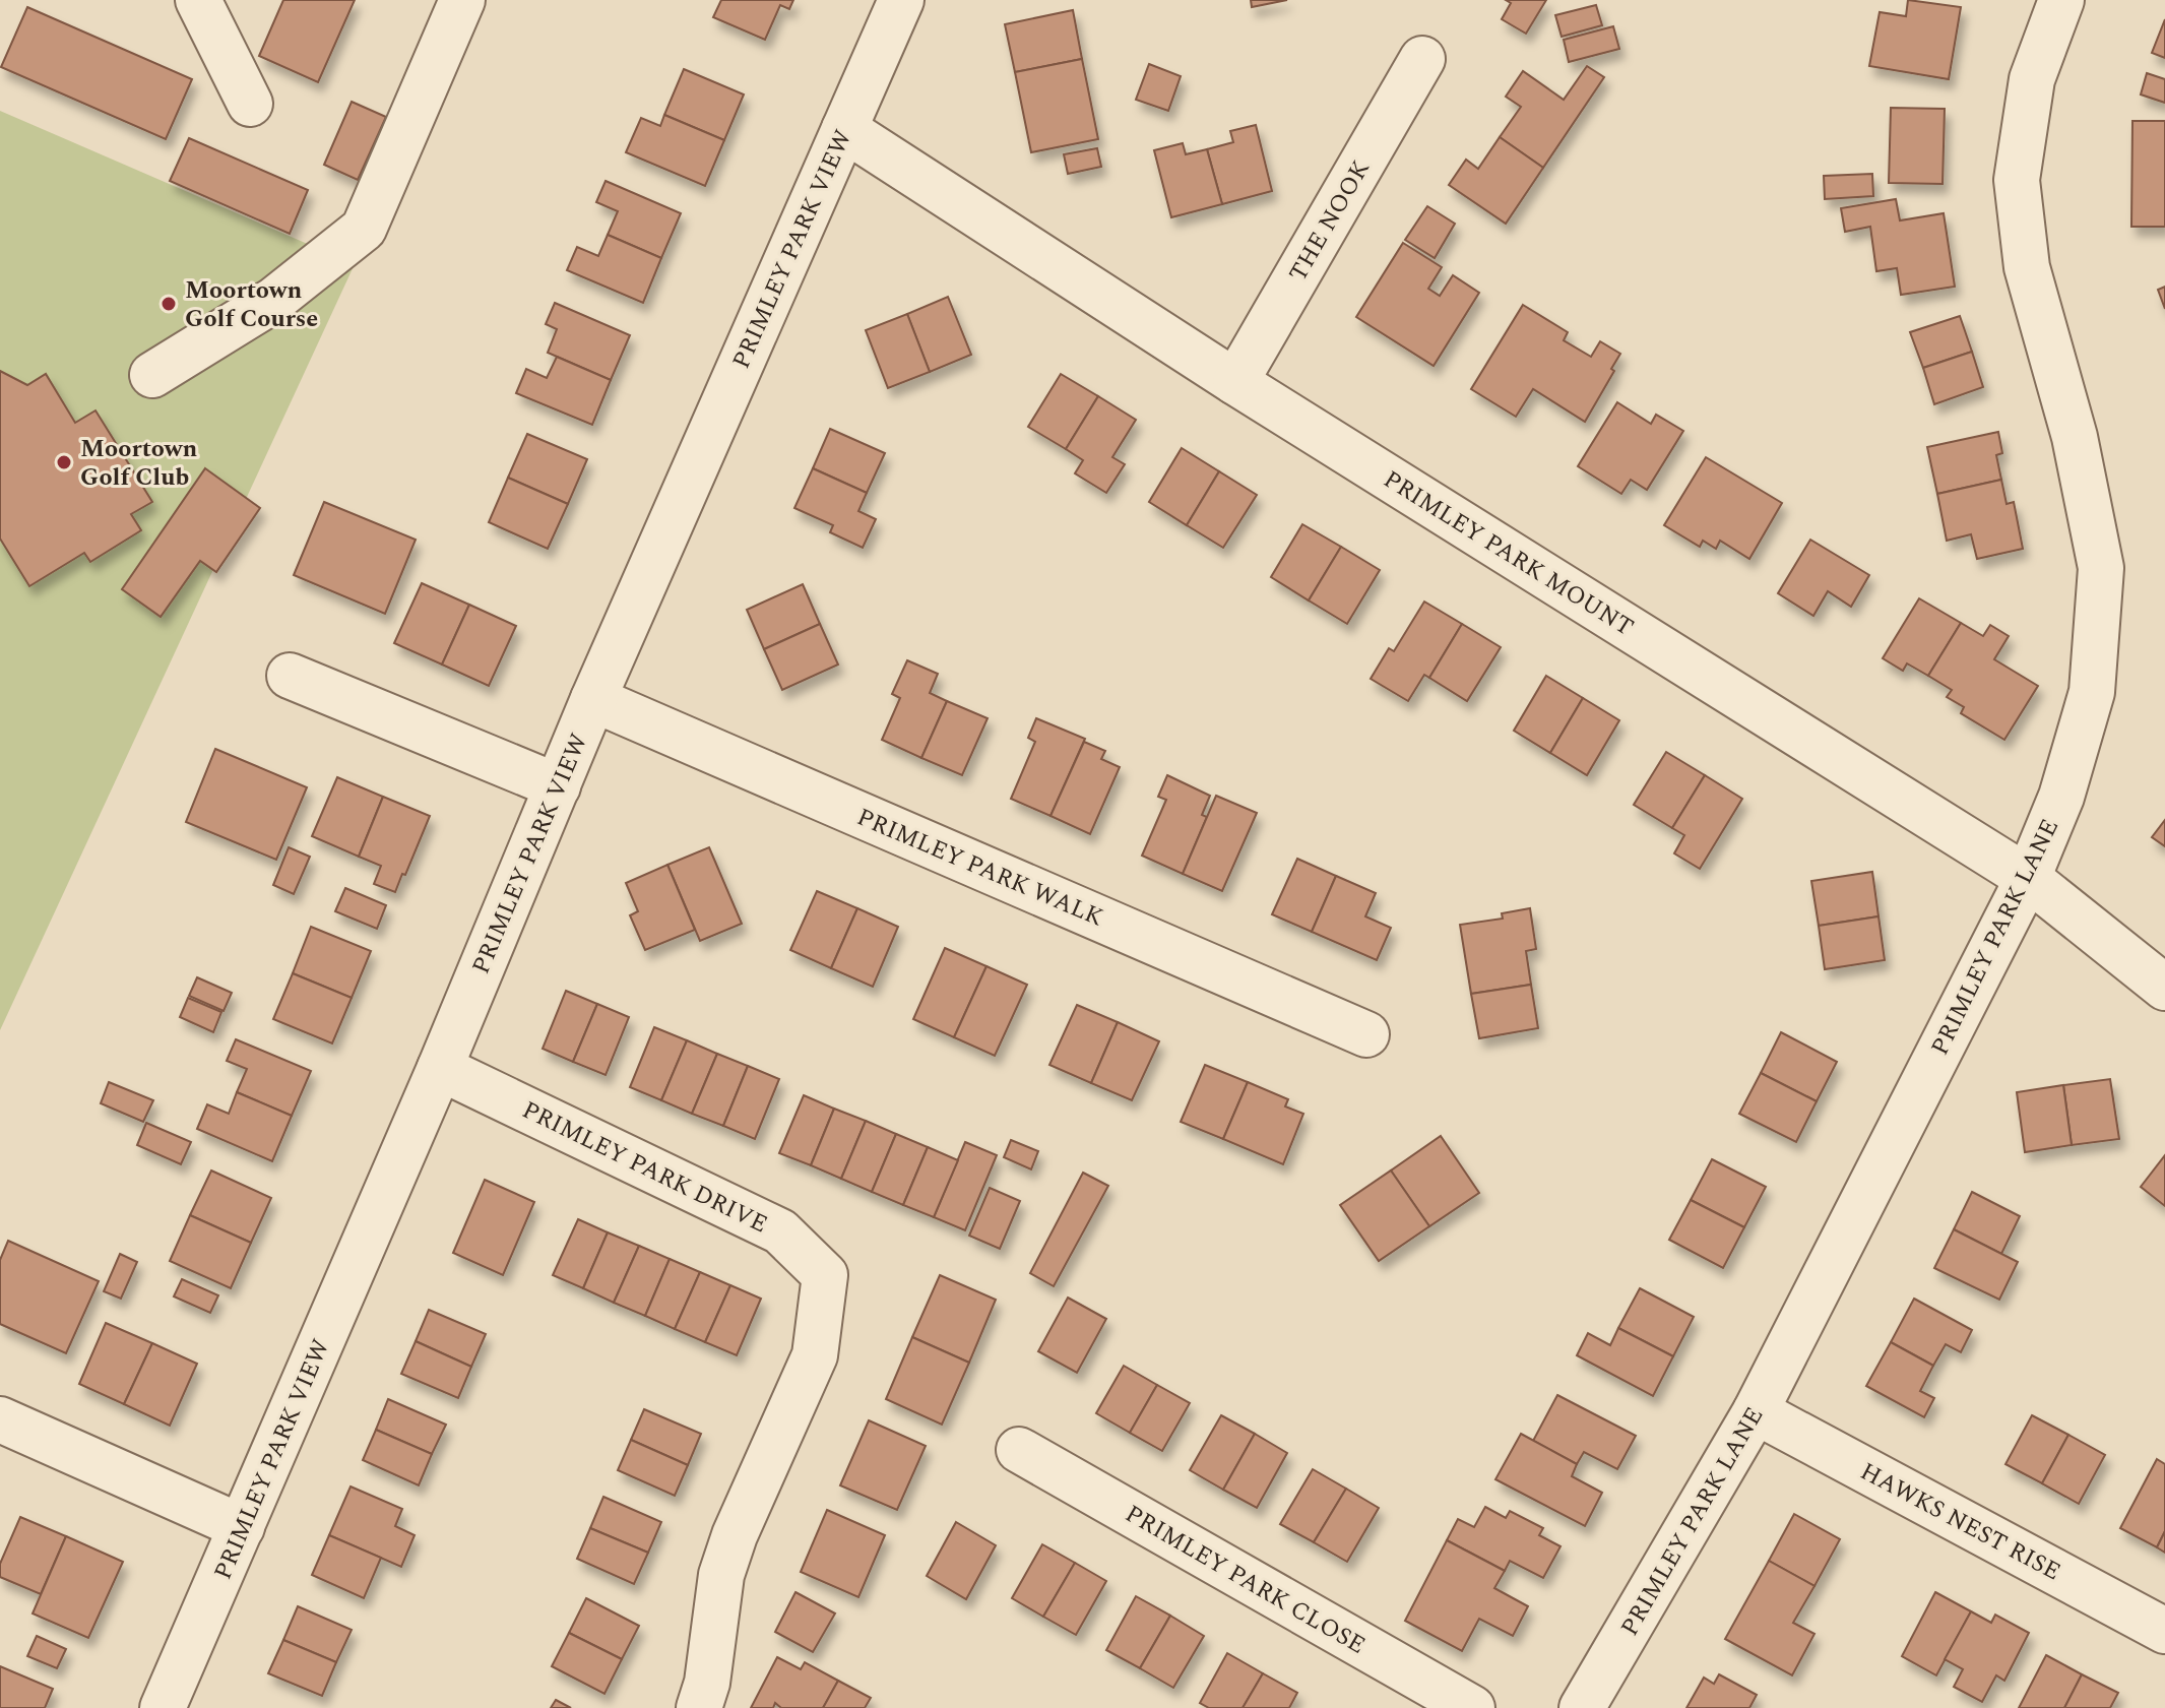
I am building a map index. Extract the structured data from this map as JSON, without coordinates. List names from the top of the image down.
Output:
{
  "streets": {
    "street": [
      "THE NOOK",
      "PRIMLEY PARK VIEW",
      "PRIMLEY PARK MOUNT",
      "PRIMLEY PARK WALK",
      "PRIMLEY PARK LANE",
      "PRIMLEY PARK DRIVE",
      "HAWKS NEST RISE",
      "PRIMLEY PARK CLOSE"
    ]
  },
  "crossings": [
    ["THE NOOK", "PRIMLEY PARK MOUNT"],
    ["PRIMLEY PARK VIEW", "PRIMLEY PARK MOUNT"],
    ["PRIMLEY PARK VIEW", "PRIMLEY PARK WALK"],
    ["PRIMLEY PARK VIEW", "PRIMLEY PARK DRIVE"],
    ["PRIMLEY PARK MOUNT", "PRIMLEY PARK LANE"],
    ["PRIMLEY PARK LANE", "HAWKS NEST RISE"]
  ],
  "places": ["Moortown Golf Course", "Moortown Golf Club"]
}
